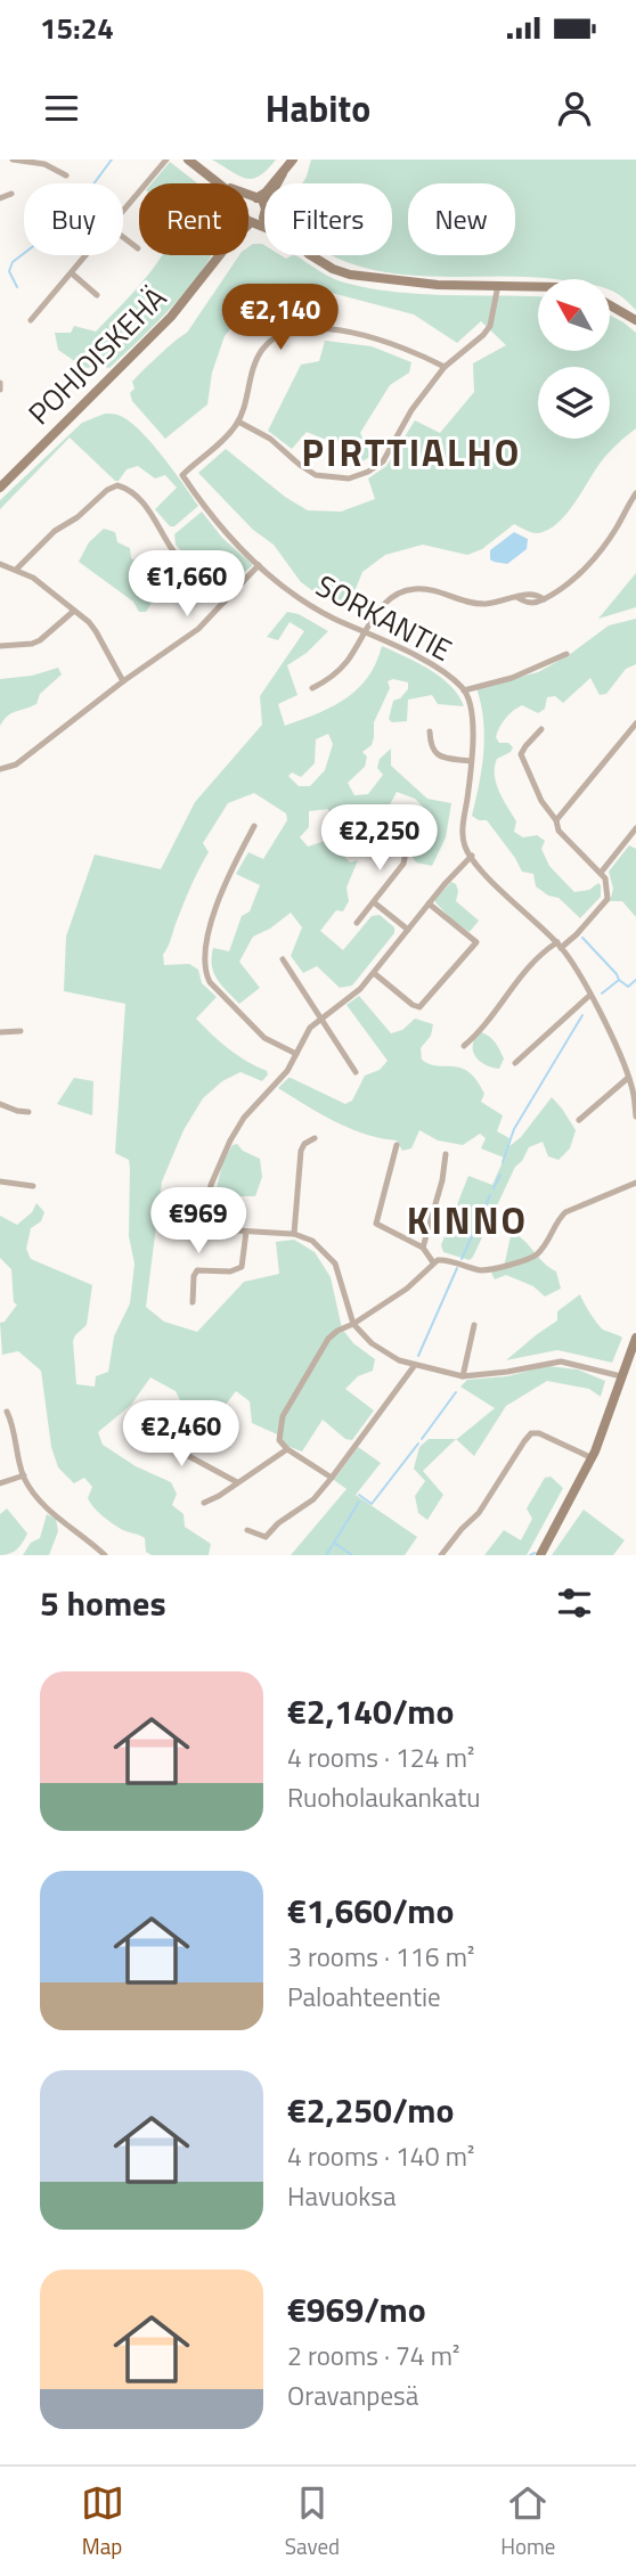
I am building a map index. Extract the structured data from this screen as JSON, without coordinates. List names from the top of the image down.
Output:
{
  "streets": {
    "main road": ["POHJOISKEHÄ"],
    "street": ["SORKANTIE"]
  },
  "districts": ["PIRTTIALHO", "KINNO"],
  "north": "top left",
  "page": {
    "status": "15:24",
    "header": "Habito",
    "chip": [
      "Buy",
      "Rent",
      "Filters",
      "New"
    ],
    "price": [
      "€2,140",
      "€1,660",
      "€2,250",
      "€969",
      "€2,460"
    ],
    "heading": "5 homes",
    "list": [
      {
        "name": "€2,140/mo",
        "note": "4 rooms · 124 m² · Ruoholaukankatu"
      },
      {
        "name": "€1,660/mo",
        "note": "3 rooms · 116 m² · Paloahteentie"
      },
      {
        "name": "€2,250/mo",
        "note": "4 rooms · 140 m² · Havuoksa"
      },
      {
        "name": "€969/mo",
        "note": "2 rooms · 74 m² · Oravanpesä"
      }
    ],
    "tabs": ["Map", "Saved", "Home"]
  }
}
